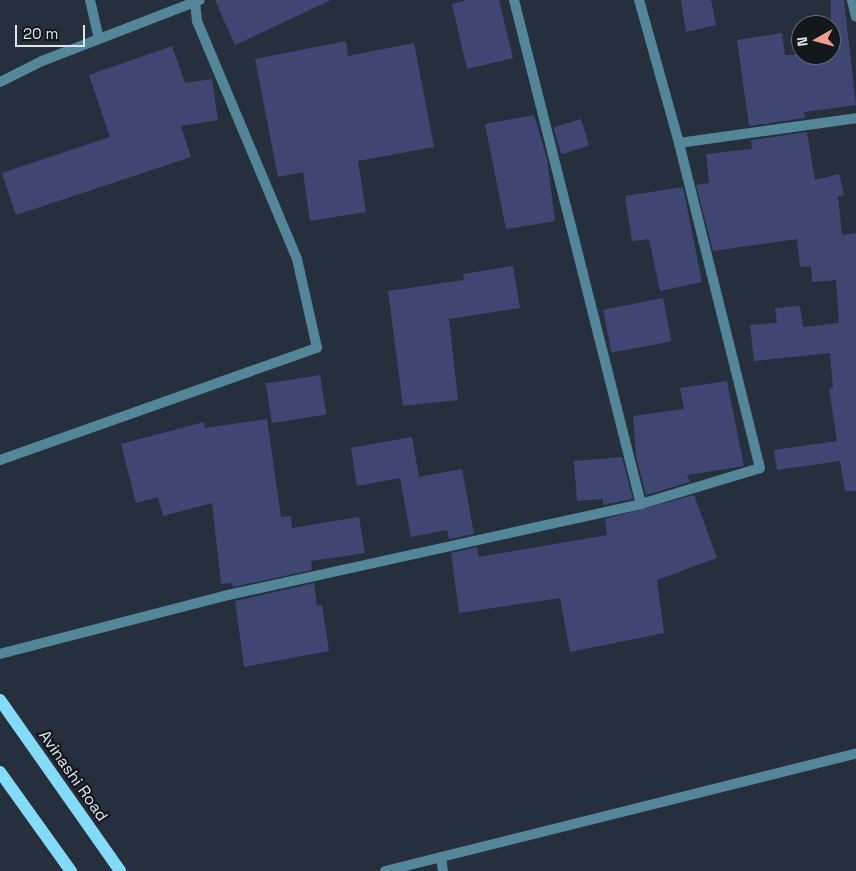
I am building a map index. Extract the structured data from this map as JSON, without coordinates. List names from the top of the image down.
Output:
{
  "streets": {
    "main road": ["Avinashi Road"]
  },
  "scale_bar": "20 m",
  "north": "left"
}
